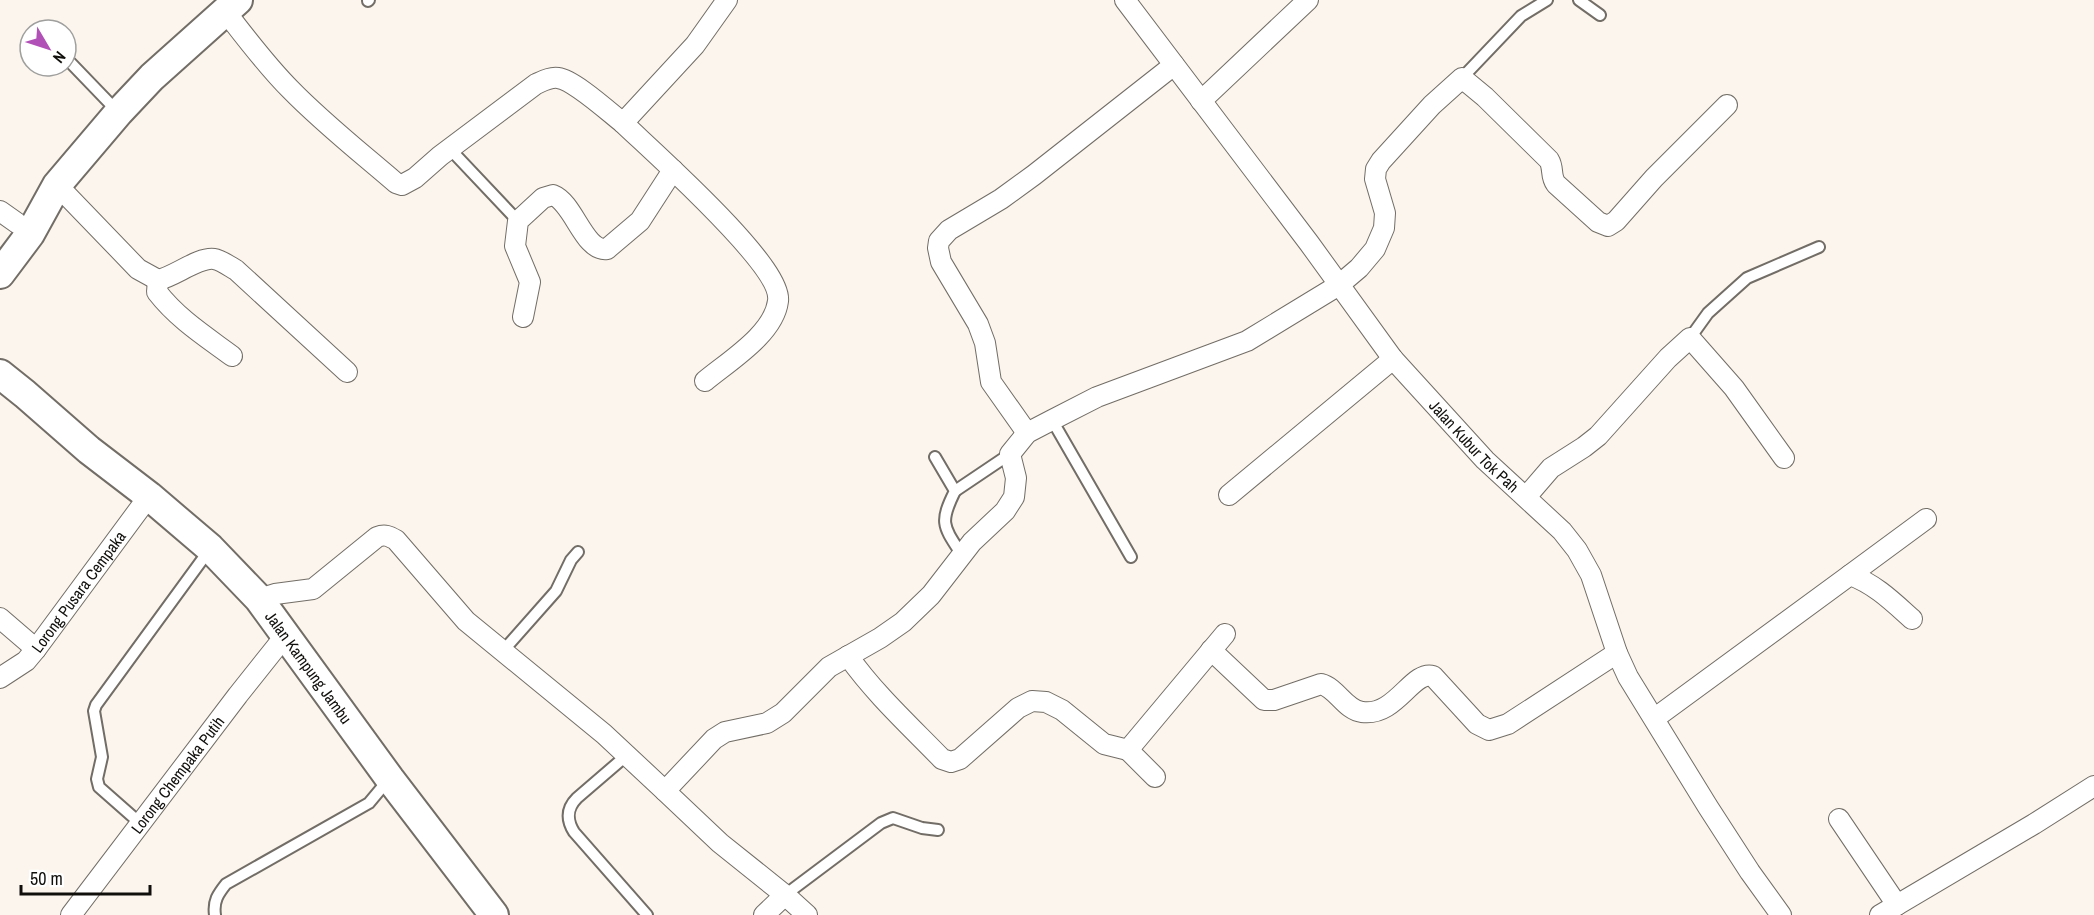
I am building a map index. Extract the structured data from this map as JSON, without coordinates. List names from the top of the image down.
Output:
{
  "streets": {
    "street": [
      "Jalan Kubur Tok Pah",
      "Lorong Pusara Cempaka",
      "Jalan Kampung Jambu",
      "Lorong Chempaka Putih"
    ]
  },
  "crossings": [
    ["Lorong Pusara Cempaka", "Jalan Kampung Jambu"],
    ["Jalan Kampung Jambu", "Lorong Chempaka Putih"]
  ],
  "scale_bar": "50 m",
  "north": "bottom right"
}
